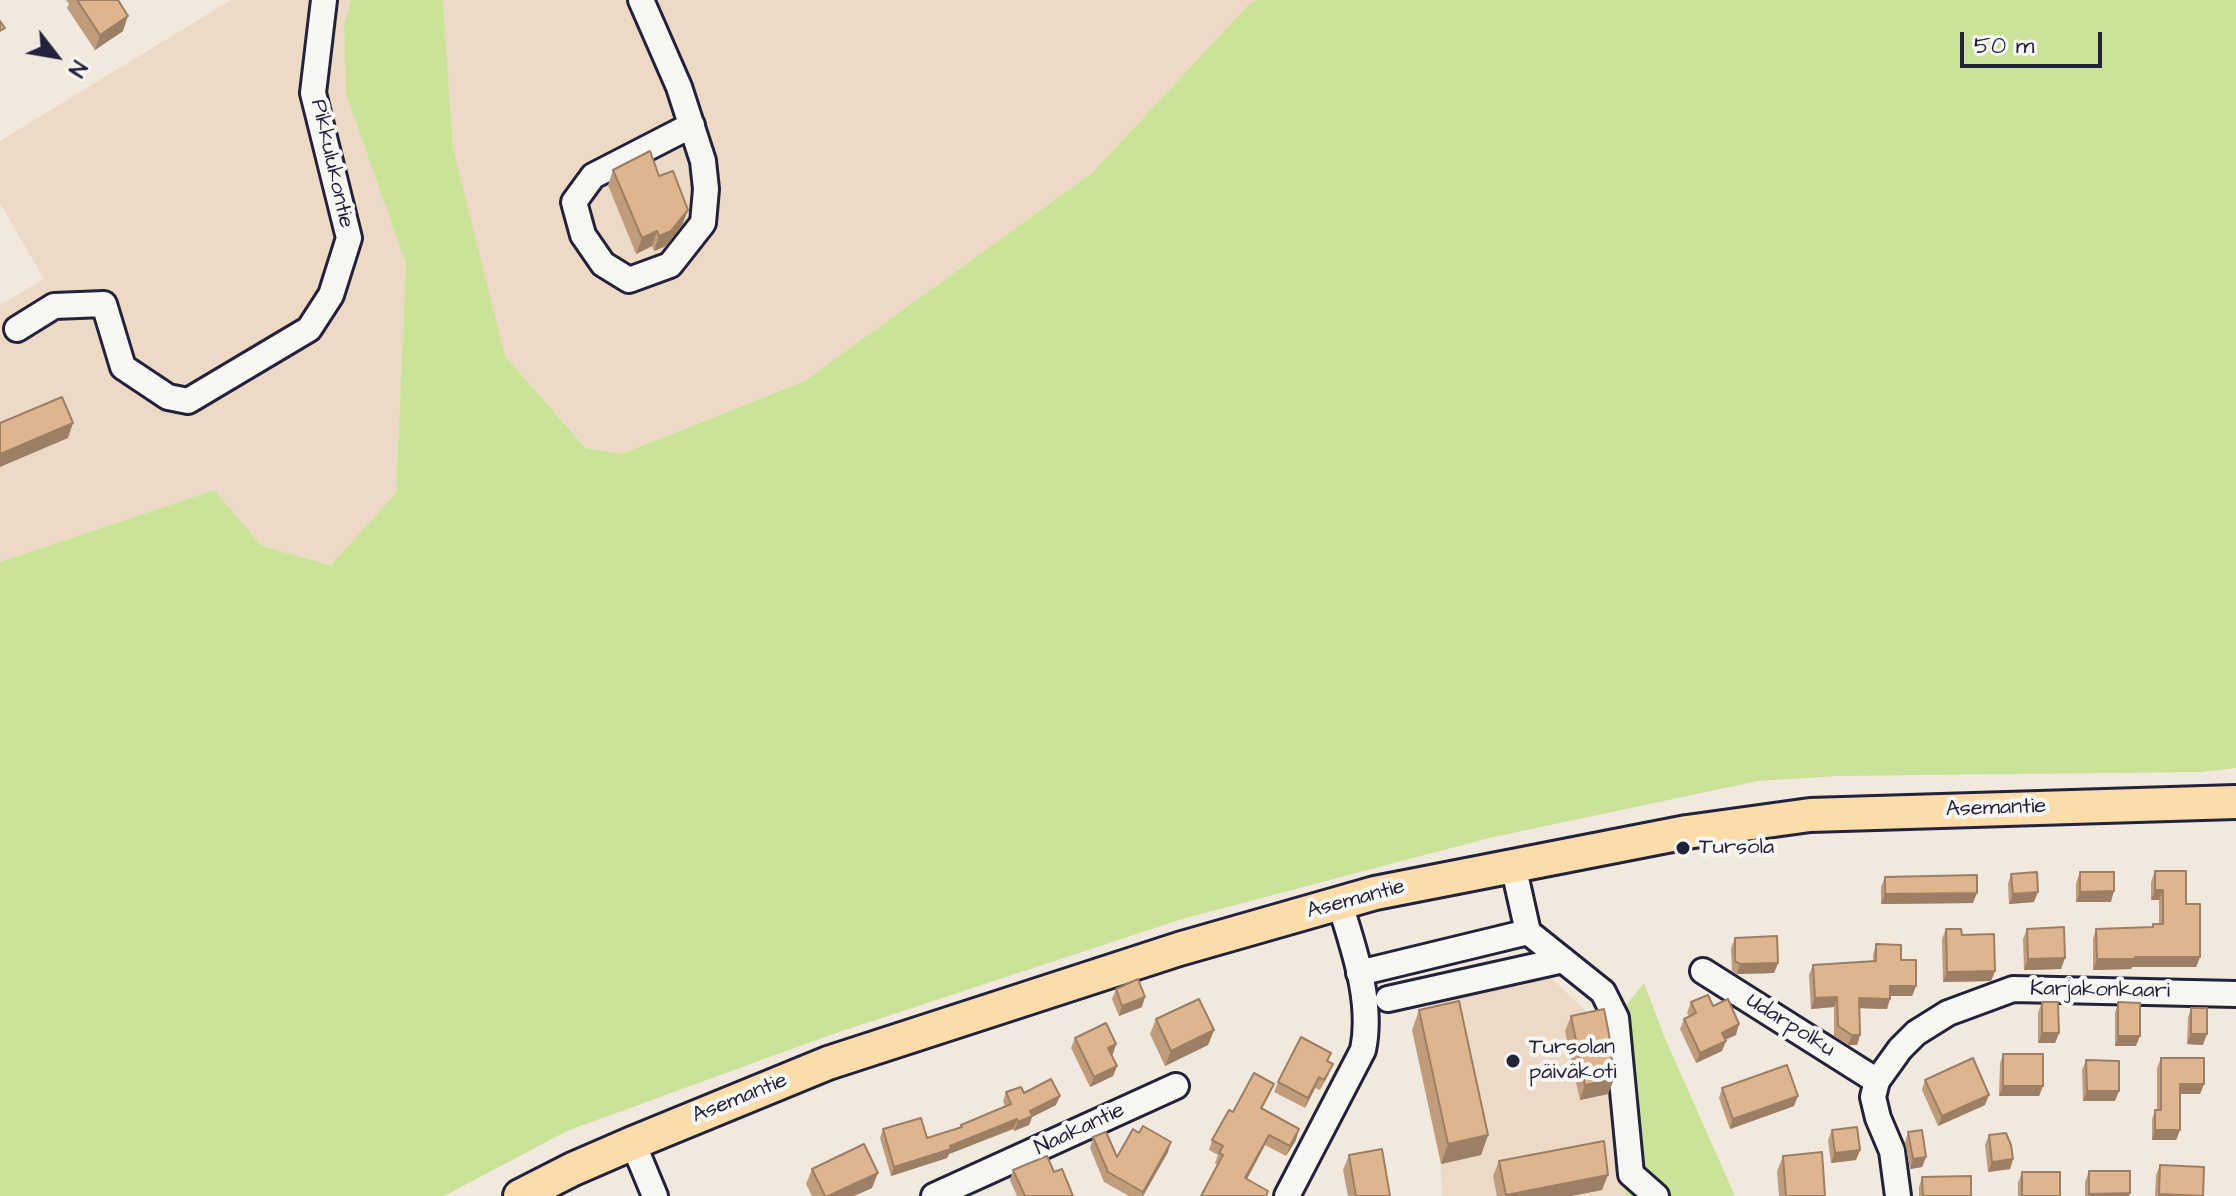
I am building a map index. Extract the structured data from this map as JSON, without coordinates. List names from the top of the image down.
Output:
{
  "streets": {
    "main road": ["Asemantie"],
    "street": [
      "Pikkulukontie",
      "Karjakonkaari",
      "Udarpolku",
      "Naakantie"
    ]
  },
  "crossings": [
    ["Karjakonkaari", "Udarpolku"]
  ],
  "places": ["Tursola", "Tursolan päiväkoti"],
  "scale_bar": "50 m",
  "north": "bottom right"
}
